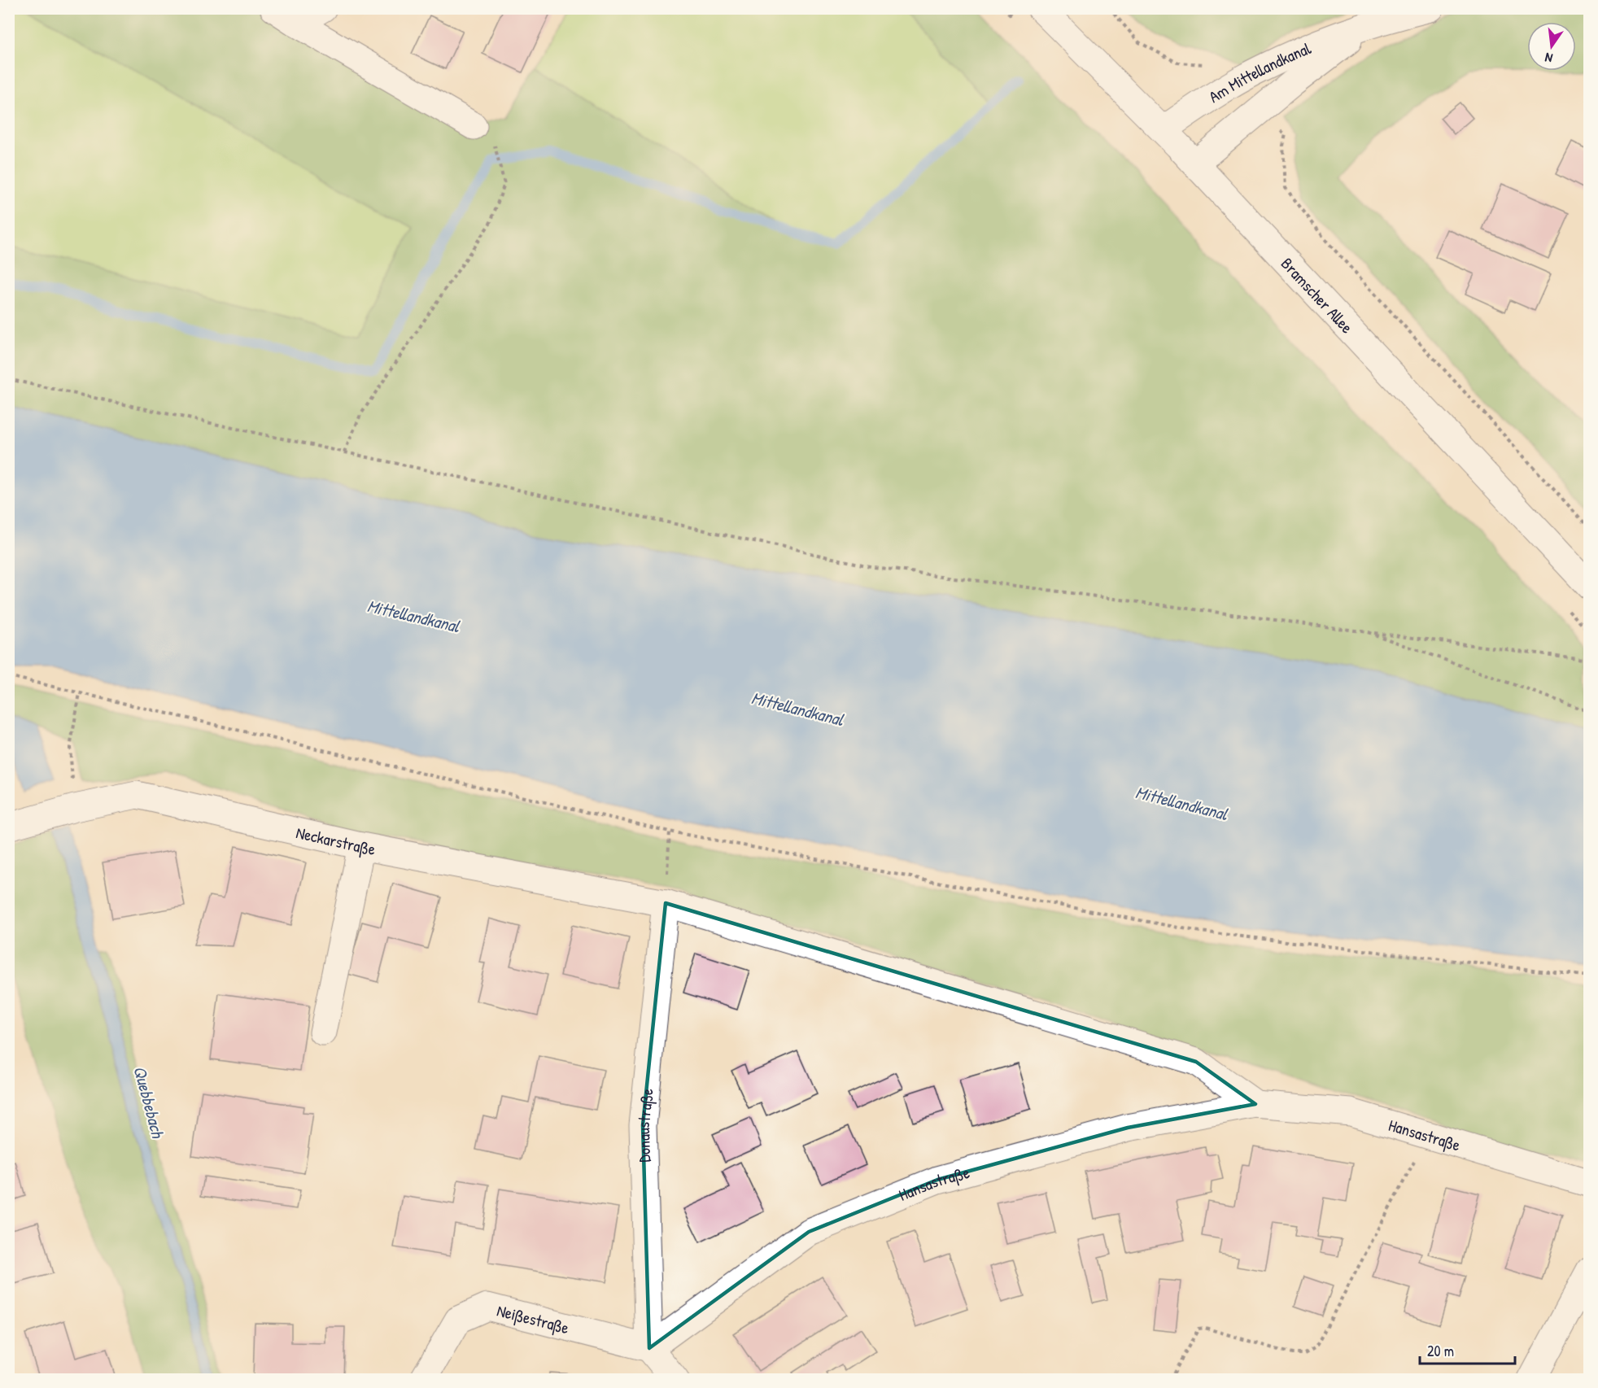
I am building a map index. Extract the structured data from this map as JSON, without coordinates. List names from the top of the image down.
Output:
{
  "streets": {
    "street": [
      "Am Mittellandkanal",
      "Bramscher Allee",
      "Neckarstraße",
      "Donaustraße",
      "Hansastraße",
      "Neißestraße"
    ]
  },
  "crossings": [
    ["Am Mittellandkanal", "Bramscher Allee"],
    ["Neckarstraße", "Donaustraße"],
    ["Donaustraße", "Hansastraße"],
    ["Donaustraße", "Neißestraße"],
    ["Hansastraße", "Neißestraße"]
  ],
  "water": ["Mittellandkanal", "Quebbebach"],
  "scale_bar": "20 m",
  "north": "bottom"
}
